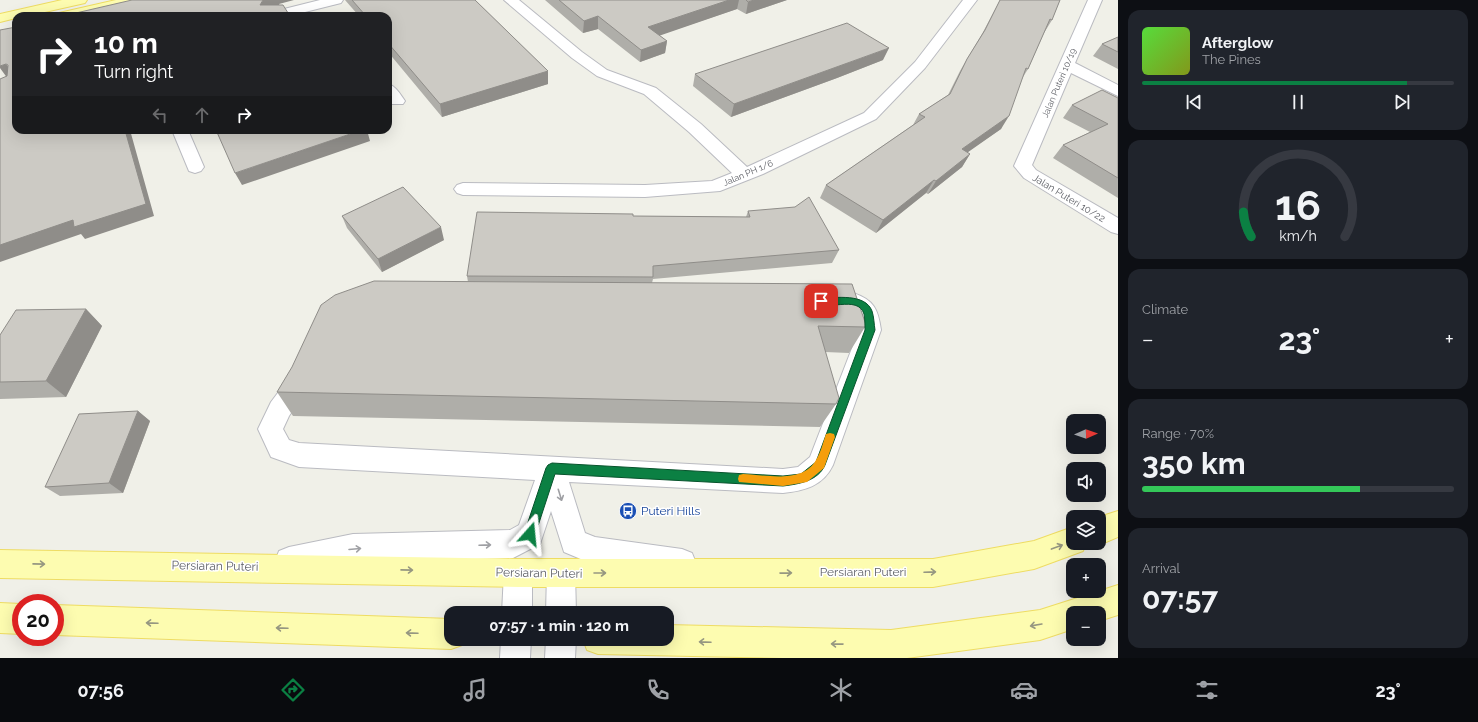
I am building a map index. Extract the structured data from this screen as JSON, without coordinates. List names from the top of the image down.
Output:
{
  "streets": {
    "main road": ["Persiaran Puteri"],
    "street": ["Jalan Puteri 10/19", "Jalan PH 1/6", "Jalan Puteri 10/22"]
  },
  "crossings": [
    ["Jalan Puteri 10/19", "Jalan Puteri 10/22"]
  ],
  "places": {
    "bus stop": ["Puteri Hills"]
  },
  "north": "right",
  "page": {
    "turn": ["10 m", "Turn right"],
    "song": ["Afterglow", "The Pines"],
    "tile": [
      "Climate",
      ["Range · 70%", "350 km"],
      ["Arrival", "07:57"]
    ],
    "heat": ["−", "23°", "+"],
    "map_buttons": ["+", "−"],
    "limit": "20",
    "trip": "07:57 · 1 min · 120 m",
    "tabs": ["07:56", "23°"],
    "gauge": ["16", "km/h"]
  }
}
